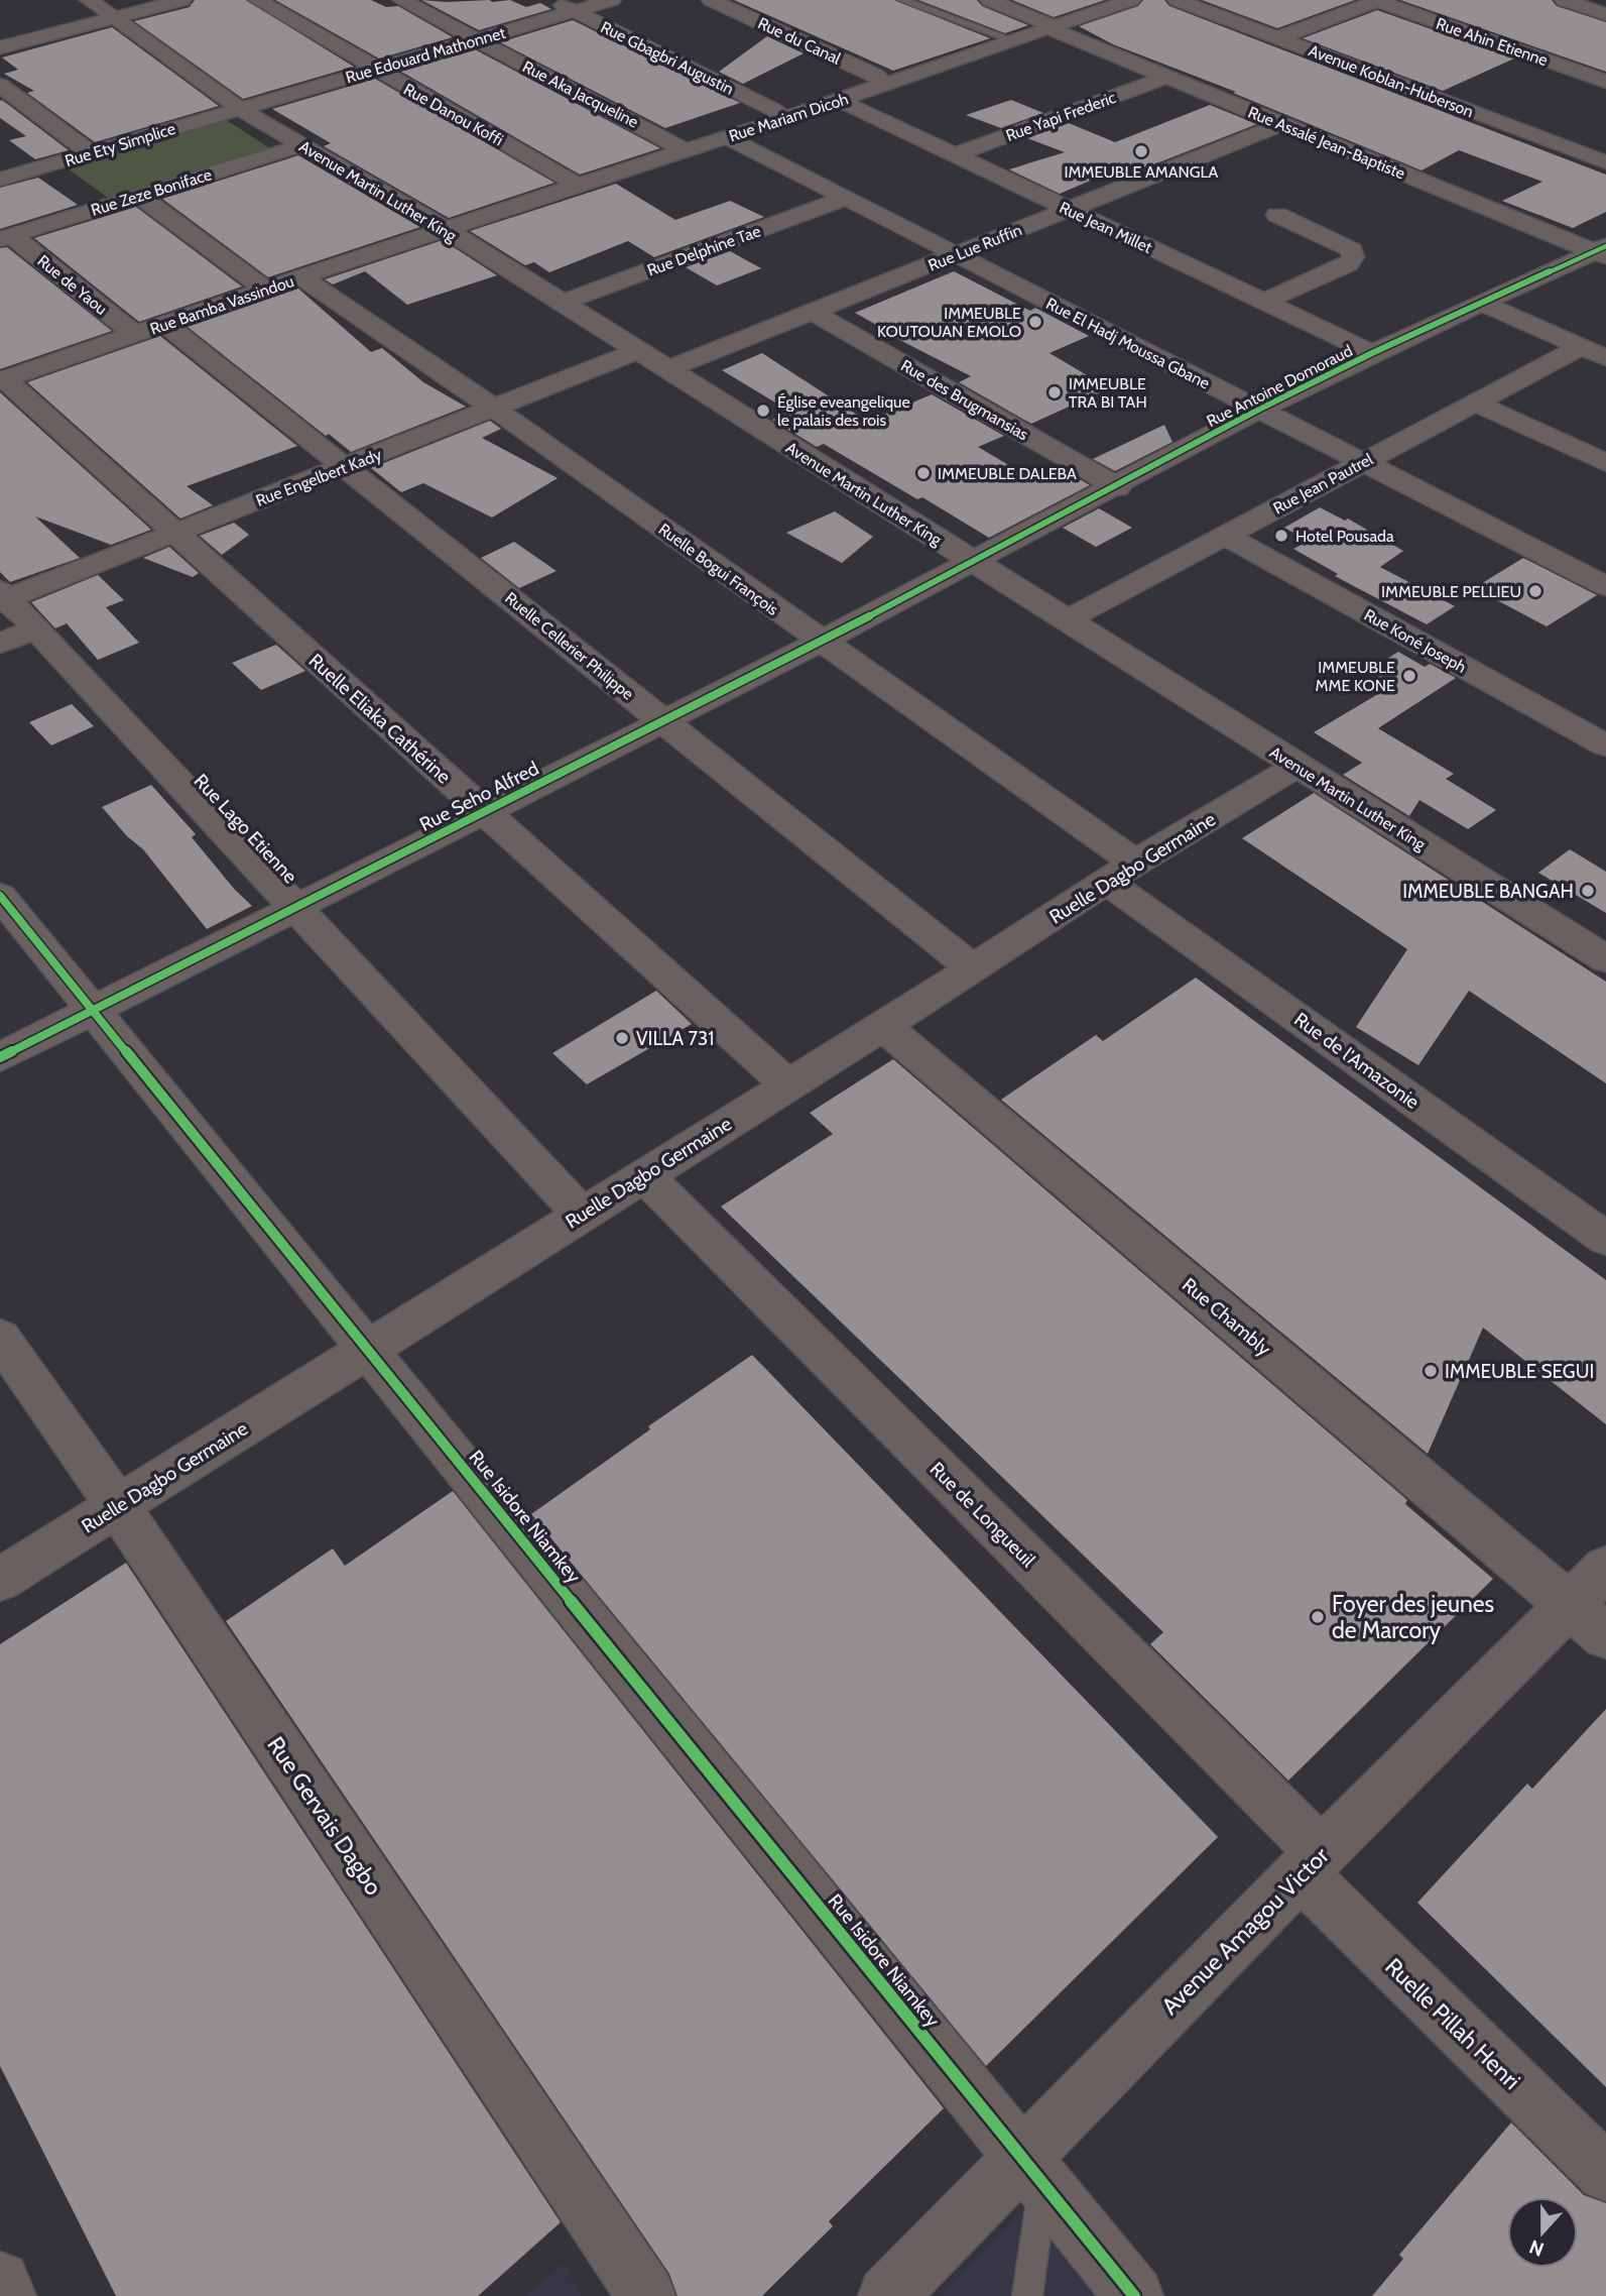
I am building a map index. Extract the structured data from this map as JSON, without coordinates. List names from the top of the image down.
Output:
{
  "streets": {
    "street": [
      "Rue du Canal",
      "Rue Ahin Etienne",
      "Rue Edouard Mathonnet",
      "Rue Gbagbri Augustin",
      "Avenue Koblan-Huberson",
      "Rue Aka Jacqueline",
      "Rue Danou Koffi",
      "Rue Yapi Frederic",
      "Rue Mariam Dicoh",
      "Rue Assalé Jean-Baptiste",
      "Rue Ety Simplice",
      "Avenue Martin Luther King",
      "Rue Zeze Boniface",
      "Rue Jean Millet",
      "Rue Lue Ruffin",
      "Rue Delphine Tae",
      "Rue de Yaou",
      "Rue Bamba Vassindou",
      "Rue El Hadj Moussa Gbane",
      "Rue Antoine Domoraud",
      "Rue des Brugmansias",
      "Rue Engelbert Kady",
      "Rue Jean Pautrel",
      "Ruelle Bogui François",
      "Rue Koné Joseph",
      "Ruelle Cellerier Philippe",
      "Ruelle Eliaka Cathérine",
      "Rue Seho Alfred",
      "Rue Lago Etienne",
      "Ruelle Dagbo Germaine",
      "Rue de l'Amazonie",
      "Rue Chambly",
      "Rue de Longueuil",
      "Rue Isidore Niamkey",
      "Rue Gervais Dagbo",
      "Avenue Amagou Victor",
      "Ruelle Pillah Henri"
    ]
  },
  "crossings": [
    ["Rue du Canal", "Rue Mariam Dicoh"],
    ["Rue Edouard Mathonnet", "Rue Gbagbri Augustin"],
    ["Rue Edouard Mathonnet", "Rue Aka Jacqueline"],
    ["Rue Edouard Mathonnet", "Rue Danou Koffi"],
    ["Rue Edouard Mathonnet", "Rue Ety Simplice"],
    ["Rue Edouard Mathonnet", "Avenue Martin Luther King"],
    ["Rue Gbagbri Augustin", "Rue Mariam Dicoh"],
    ["Rue Aka Jacqueline", "Rue Mariam Dicoh"],
    ["Rue Danou Koffi", "Rue Mariam Dicoh"],
    ["Rue Yapi Frederic", "Rue Assalé Jean-Baptiste"],
    ["Rue Yapi Frederic", "Rue Jean Millet"],
    ["Rue Mariam Dicoh", "Rue Assalé Jean-Baptiste"],
    ["Rue Mariam Dicoh", "Avenue Martin Luther King"],
    ["Rue Mariam Dicoh", "Rue Jean Millet"],
    ["Rue Mariam Dicoh", "Rue Bamba Vassindou"],
    ["Rue Mariam Dicoh", "Rue El Hadj Moussa Gbane"],
    ["Rue Assalé Jean-Baptiste", "Rue Lue Ruffin"],
    ["Rue Assalé Jean-Baptiste", "Rue Antoine Domoraud"],
    ["Rue Ety Simplice", "Avenue Martin Luther King"],
    ["Avenue Martin Luther King", "Rue Zeze Boniface"],
    ["Avenue Martin Luther King", "Rue Lue Ruffin"],
    ["Avenue Martin Luther King", "Rue Delphine Tae"],
    ["Avenue Martin Luther King", "Rue Bamba Vassindou"],
    ["Avenue Martin Luther King", "Rue Antoine Domoraud"],
    ["Avenue Martin Luther King", "Rue Engelbert Kady"],
    ["Avenue Martin Luther King", "Rue Jean Pautrel"],
    ["Avenue Martin Luther King", "Rue Seho Alfred"],
    ["Avenue Martin Luther King", "Ruelle Dagbo Germaine"],
    ["Rue Zeze Boniface", "Rue de Yaou"],
    ["Rue Jean Millet", "Rue Lue Ruffin"],
    ["Rue Jean Millet", "Rue Antoine Domoraud"],
    ["Rue Lue Ruffin", "Rue El Hadj Moussa Gbane"],
    ["Rue Lue Ruffin", "Rue des Brugmansias"],
    ["Rue Delphine Tae", "Rue El Hadj Moussa Gbane"],
    ["Rue de Yaou", "Rue Bamba Vassindou"],
    ["Rue Bamba Vassindou", "Ruelle Bogui François"],
    ["Rue Bamba Vassindou", "Ruelle Cellerier Philippe"],
    ["Rue Bamba Vassindou", "Ruelle Eliaka Cathérine"],
    ["Rue El Hadj Moussa Gbane", "Rue Antoine Domoraud"],
    ["Rue El Hadj Moussa Gbane", "Rue Jean Pautrel"],
    ["Rue Antoine Domoraud", "Rue des Brugmansias"],
    ["Rue Antoine Domoraud", "Rue Seho Alfred"],
    ["Rue Engelbert Kady", "Ruelle Bogui François"],
    ["Rue Engelbert Kady", "Ruelle Cellerier Philippe"],
    ["Rue Engelbert Kady", "Ruelle Eliaka Cathérine"],
    ["Rue Engelbert Kady", "Rue Lago Etienne"],
    ["Rue Jean Pautrel", "Rue Koné Joseph"],
    ["Ruelle Bogui François", "Rue Seho Alfred"],
    ["Ruelle Bogui François", "Ruelle Dagbo Germaine"],
    ["Ruelle Bogui François", "Rue de l'Amazonie"],
    ["Ruelle Cellerier Philippe", "Rue Seho Alfred"],
    ["Ruelle Cellerier Philippe", "Ruelle Dagbo Germaine"],
    ["Ruelle Eliaka Cathérine", "Rue Seho Alfred"],
    ["Ruelle Eliaka Cathérine", "Ruelle Dagbo Germaine"],
    ["Rue Seho Alfred", "Rue Lago Etienne"],
    ["Rue Seho Alfred", "Rue Isidore Niamkey"],
    ["Rue Lago Etienne", "Ruelle Dagbo Germaine"],
    ["Ruelle Dagbo Germaine", "Rue de l'Amazonie"],
    ["Ruelle Dagbo Germaine", "Rue Chambly"],
    ["Ruelle Dagbo Germaine", "Rue de Longueuil"],
    ["Ruelle Dagbo Germaine", "Rue Isidore Niamkey"],
    ["Ruelle Dagbo Germaine", "Rue Gervais Dagbo"],
    ["Rue Chambly", "Avenue Amagou Victor"],
    ["Rue de Longueuil", "Avenue Amagou Victor"],
    ["Rue de Longueuil", "Ruelle Pillah Henri"],
    ["Rue Isidore Niamkey", "Avenue Amagou Victor"],
    ["Avenue Amagou Victor", "Ruelle Pillah Henri"]
  ],
  "places": [
    "IMMEUBLE AMANGLA",
    "IMMEUBLE KOUTOUAN EMOLO",
    "IMMEUBLE TRA BI TAH",
    "Église eveangelique le palais des rois",
    "IMMEUBLE DALEBA",
    "Hotel Pousada",
    "IMMEUBLE PELLIEU",
    "IMMEUBLE MME KONE",
    "IMMEUBLE BANGAH",
    "VILLA 731",
    "IMMEUBLE SEGUI",
    "Foyer des jeunes de Marcory"
  ],
  "north": "bottom"
}
